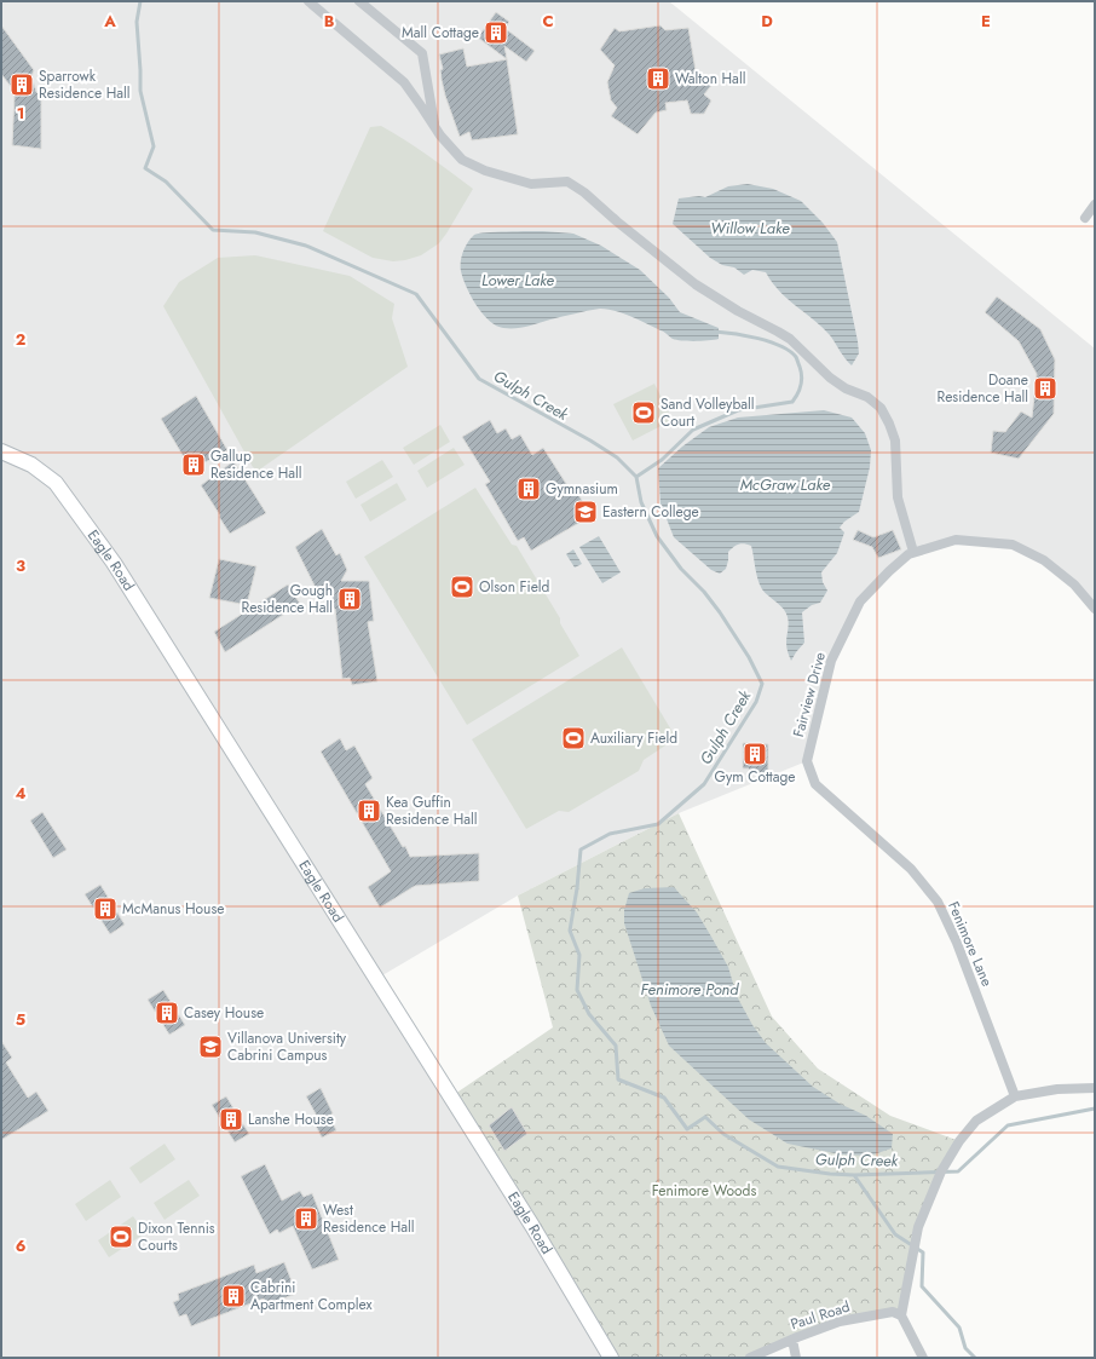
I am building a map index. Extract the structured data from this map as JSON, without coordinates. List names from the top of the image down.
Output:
{
  "streets": {
    "street": [
      "Eagle Road",
      "Fairview Drive",
      "Fenimore Lane",
      "Paul Road"
    ]
  },
  "crossings": [
    ["Fairview Drive", "Fenimore Lane"]
  ],
  "water": [
    "Willow Lake",
    "Lower Lake",
    "Gulph Creek",
    "McGraw Lake",
    "Fenimore Pond"
  ],
  "parks": ["Fenimore Woods"],
  "places": {
    "building": [
      "Mall Cottage",
      "Walton Hall",
      "Sparrowk Residence Hall",
      "Doane Residence Hall",
      "Gallup Residence Hall",
      "Gymnasium",
      "Gough Residence Hall",
      "Gym Cottage",
      "Kea Guffin Residence Hall",
      "McManus House",
      "Casey House",
      "Lanshe House",
      "West Residence Hall",
      "Cabrini Apartment Complex"
    ],
    "sports": [
      "Sand Volleyball Court",
      "Olson Field",
      "Auxiliary Field",
      "Dixon Tennis Courts"
    ],
    "school or university": ["Eastern College", "Villanova University Cabrini Campus"]
  },
  "grid": {
    "columns": [
      "A",
      "B",
      "C",
      "D",
      "E"
    ],
    "rows": [
      "1",
      "2",
      "3",
      "4",
      "5",
      "6"
    ]
  }
}
